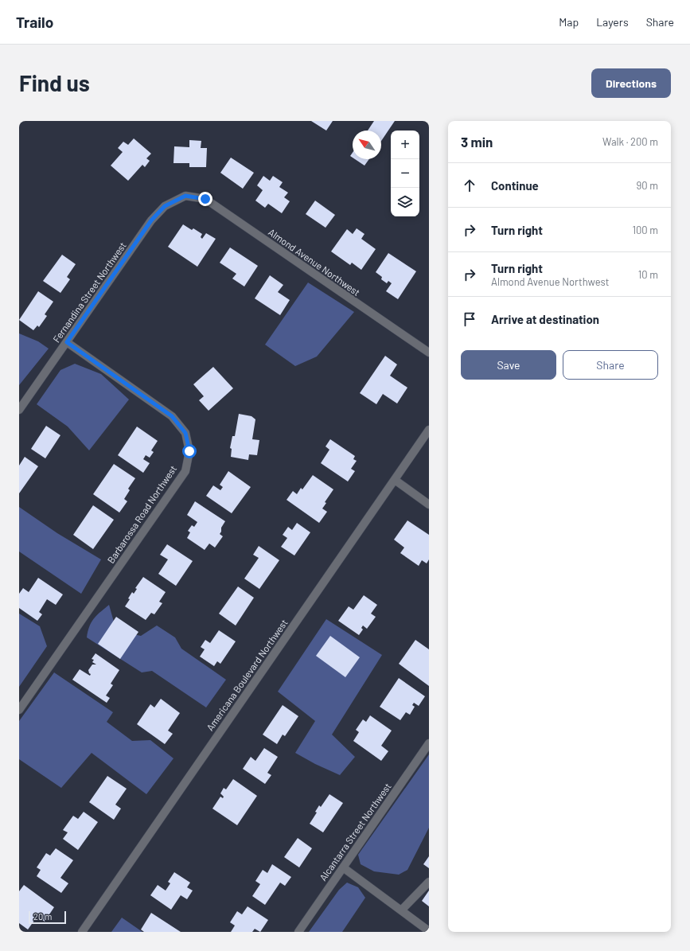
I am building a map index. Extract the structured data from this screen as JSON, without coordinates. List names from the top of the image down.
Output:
{
  "streets": {
    "street": [
      "Almond Avenue Northwest",
      "Fernandina Street Northwest",
      "Barbarossa Road Northwest",
      "Americana Boulevard Northwest",
      "Alcantarra Street Northwest"
    ]
  },
  "crossings": [
    ["Almond Avenue Northwest", "Fernandina Street Northwest"],
    ["Fernandina Street Northwest", "Barbarossa Road Northwest"]
  ],
  "scale_bar": "20 m",
  "north": "top left",
  "page": {
    "header": "Trailo",
    "nav": ["Map", "Layers", "Share"],
    "buttons": [
      "Directions",
      ["Save", "Share"]
    ],
    "title": "Find us",
    "heading": ["3 min", "Walk · 200 m"],
    "map_buttons": ["+", "−"],
    "list": [
      ["Continue", "90 m"],
      ["Turn right", "100 m"],
      ["Turn right", "Almond Avenue Northwest", "10 m"],
      "Arrive at destination"
    ],
    "scale": "20 m"
  }
}
